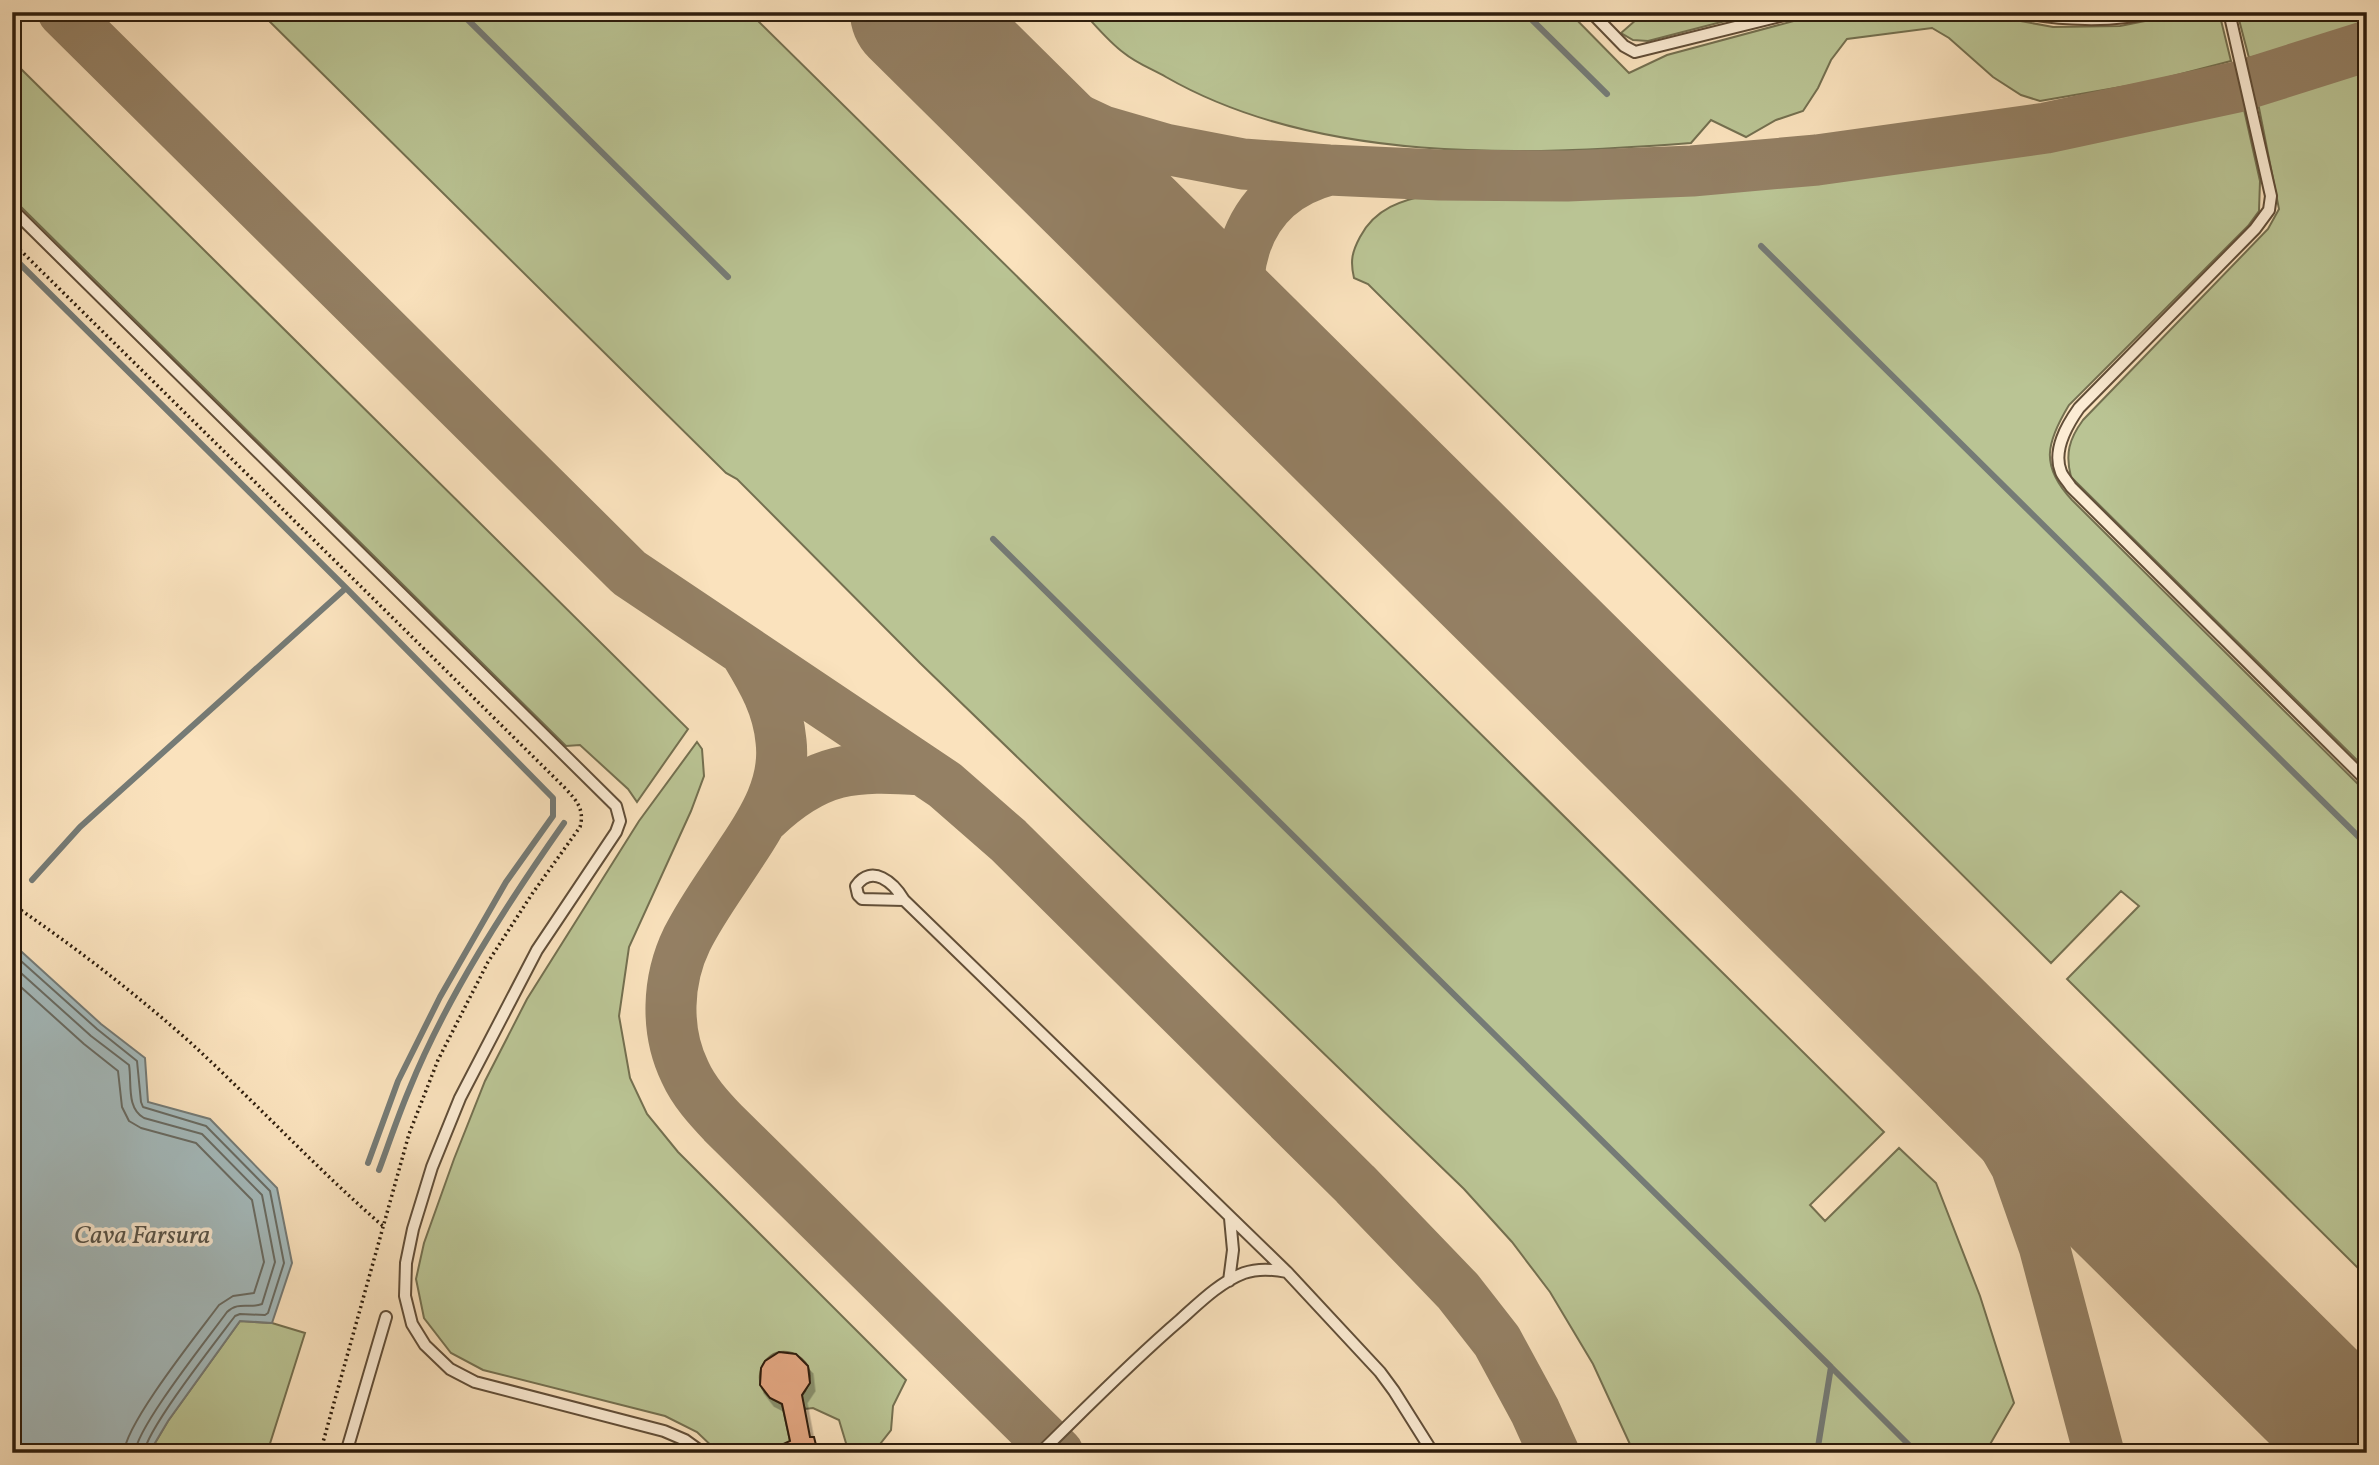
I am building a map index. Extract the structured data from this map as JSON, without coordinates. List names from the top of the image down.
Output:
{
  "water": ["Cava Farsura"]
}
